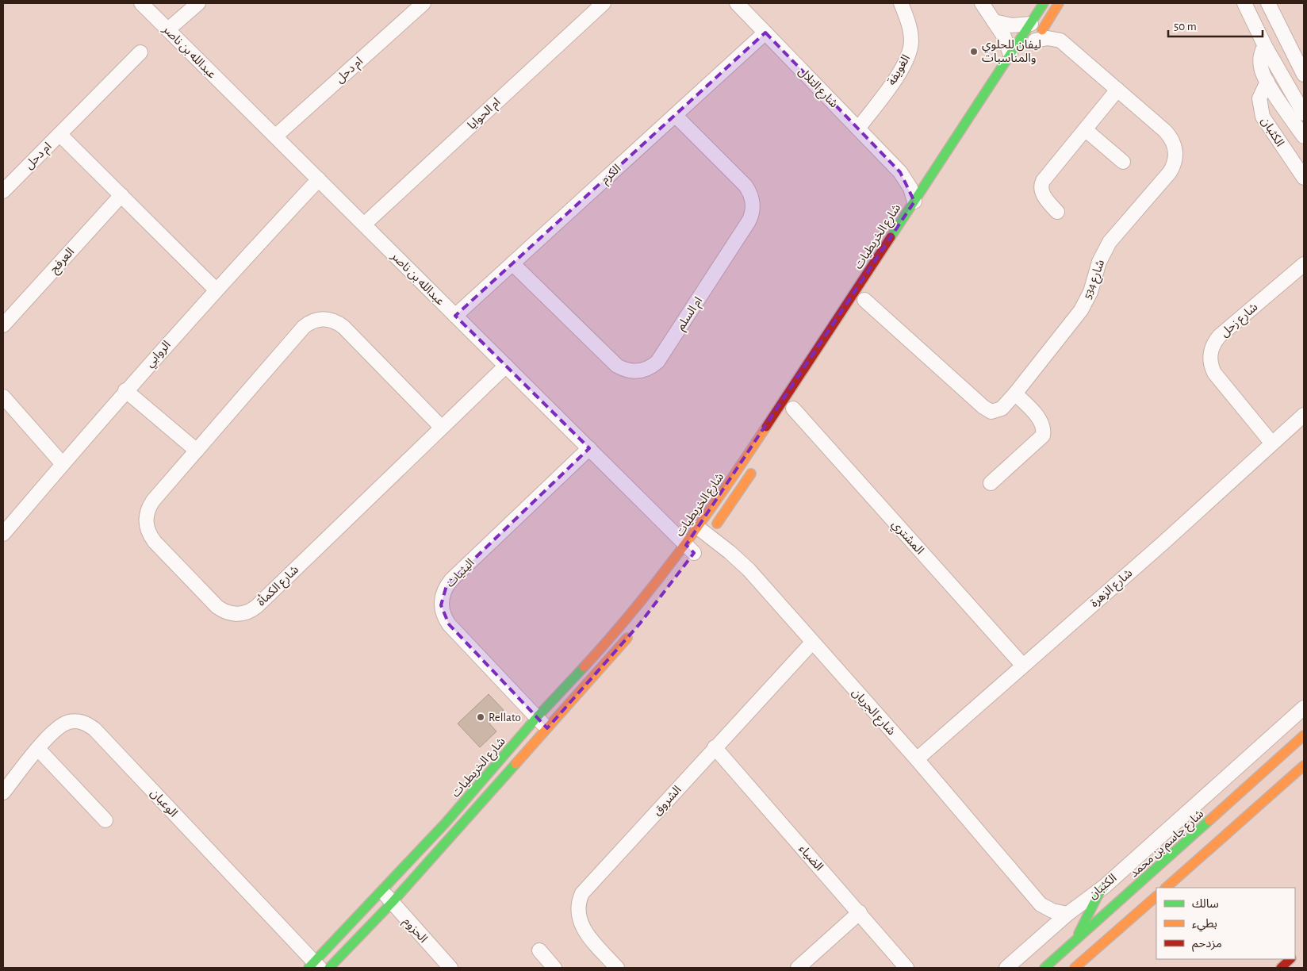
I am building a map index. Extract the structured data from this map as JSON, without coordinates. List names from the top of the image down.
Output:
{
  "streets": {
    "main road": ["شارع الخريطيات", "شارع جاسم بن محمد"],
    "street": [
      "عبدالله بن ناصر",
      "ام دحل",
      "الغويفة",
      "شارع التلال",
      "ام الحوايا",
      "الكثبان",
      "الكرم",
      "العرفج",
      "شارع 534",
      "ام السلم",
      "شارع زحل",
      "الروابي",
      "المشتري",
      "اليثياث",
      "شارع الكمأة",
      "شارع الزهرة",
      "شارع الجريان",
      "الشروق",
      "الوعبان",
      "الضياء",
      "الحزوم"
    ]
  },
  "crossings": [
    ["عبدالله بن ناصر", "ام دحل"],
    ["عبدالله بن ناصر", "ام الحوايا"],
    ["عبدالله بن ناصر", "الكرم"],
    ["عبدالله بن ناصر", "شارع الخريطيات"],
    ["عبدالله بن ناصر", "الروابي"],
    ["عبدالله بن ناصر", "اليثياث"],
    ["عبدالله بن ناصر", "شارع الكمأة"],
    ["عبدالله بن ناصر", "شارع الجريان"],
    ["الغويفة", "شارع التلال"],
    ["شارع التلال", "الكرم"],
    ["شارع التلال", "شارع الخريطيات"],
    ["الكثبان", "شارع الجريان"],
    ["الكرم", "ام السلم"],
    ["شارع الخريطيات", "اليثياث"],
    ["شارع الخريطيات", "شارع الجريان"],
    ["شارع الخريطيات", "الوعبان"],
    ["شارع الخريطيات", "الحزوم"],
    ["شارع زحل", "شارع الزهرة"],
    ["المشتري", "شارع الزهرة"],
    ["شارع الزهرة", "شارع الجريان"],
    ["شارع الجريان", "الشروق"],
    ["الشروق", "الضياء"]
  ],
  "places": ["ليفان للحلوي والمناسبات", "Rellato"],
  "legend": ["سالك", "بطيء", "مزدحم"],
  "scale_bar": "50 m"
}
